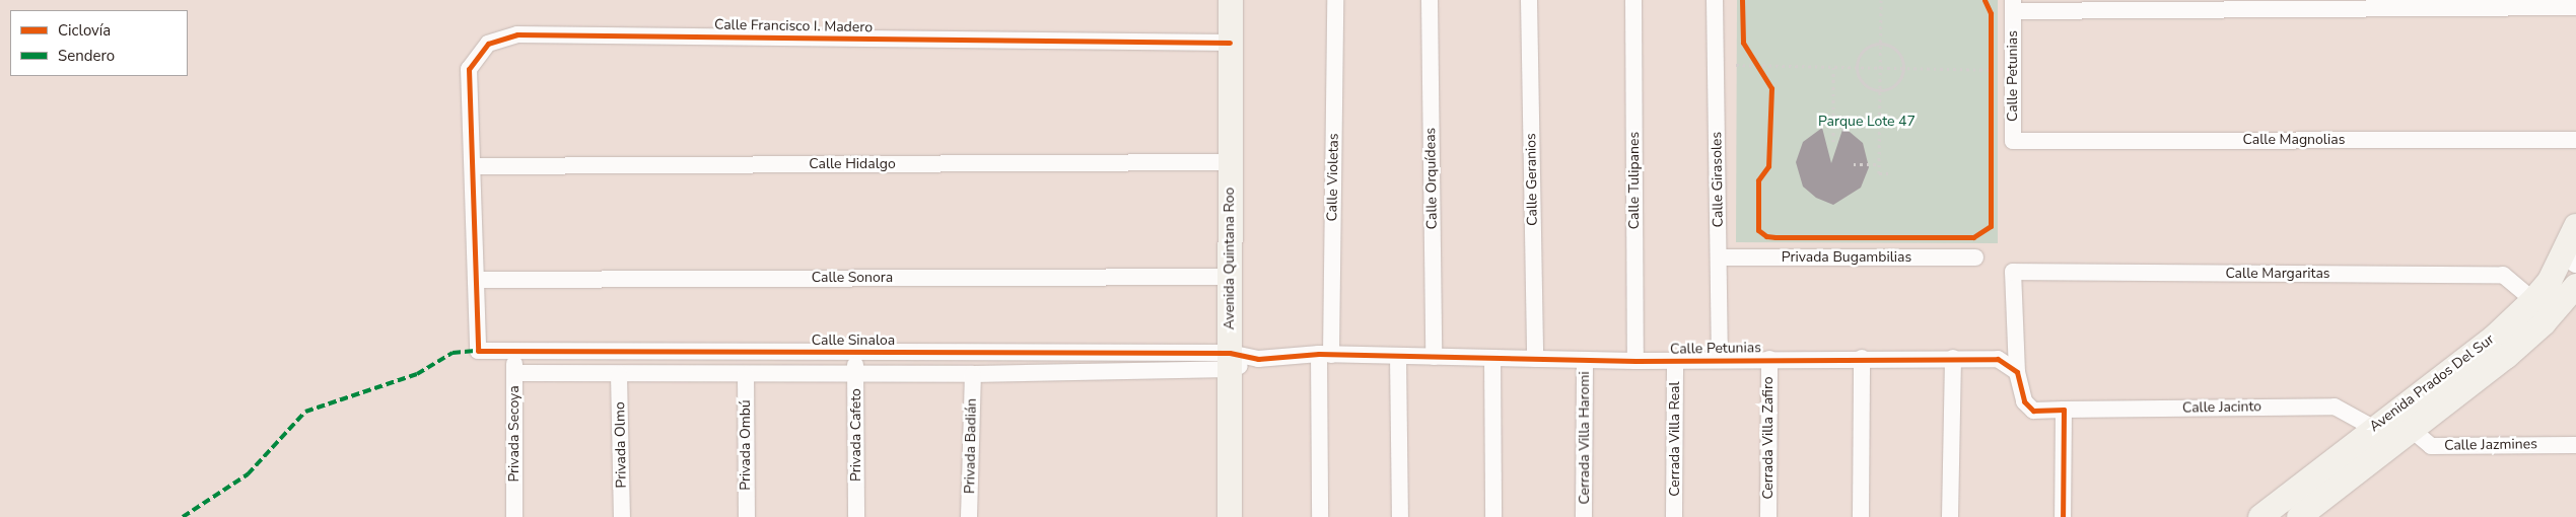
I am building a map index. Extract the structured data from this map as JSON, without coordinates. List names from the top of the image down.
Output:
{
  "streets": {
    "main road": ["Avenida Quintana Roo", "Avenida Prados Del Sur"],
    "street": [
      "Calle Francisco I. Madero",
      "Calle Petunias",
      "Calle Magnolias",
      "Calle Hidalgo",
      "Calle Violetas",
      "Calle Orquídeas",
      "Calle Geranios",
      "Calle Girasoles",
      "Calle Tulipanes",
      "Privada Bugambilias",
      "Calle Margaritas",
      "Calle Sonora",
      "Calle Sinaloa",
      "Calle Jacinto",
      "Privada Secoya",
      "Privada Cafeto",
      "Cerrada Villa Haromi",
      "Cerrada Villa Zafiro",
      "Cerrada Villa Real",
      "Privada Olmo",
      "Privada Ombú",
      "Calle Jazmines",
      "Privada Badián"
    ]
  },
  "crossings": [
    ["Calle Francisco I. Madero", "Calle Hidalgo"],
    ["Calle Francisco I. Madero", "Avenida Quintana Roo"],
    ["Calle Francisco I. Madero", "Calle Sonora"],
    ["Calle Francisco I. Madero", "Calle Sinaloa"],
    ["Calle Petunias", "Calle Magnolias"],
    ["Calle Petunias", "Calle Violetas"],
    ["Calle Petunias", "Calle Orquídeas"],
    ["Calle Petunias", "Calle Geranios"],
    ["Calle Petunias", "Calle Girasoles"],
    ["Calle Petunias", "Calle Tulipanes"],
    ["Calle Petunias", "Avenida Quintana Roo"],
    ["Calle Petunias", "Calle Margaritas"],
    ["Calle Petunias", "Calle Sinaloa"],
    ["Calle Petunias", "Cerrada Villa Haromi"],
    ["Calle Petunias", "Cerrada Villa Zafiro"],
    ["Calle Petunias", "Cerrada Villa Real"],
    ["Calle Hidalgo", "Avenida Quintana Roo"],
    ["Calle Girasoles", "Privada Bugambilias"],
    ["Avenida Quintana Roo", "Calle Sonora"],
    ["Avenida Quintana Roo", "Calle Sinaloa"],
    ["Calle Margaritas", "Avenida Prados Del Sur"],
    ["Calle Sinaloa", "Privada Secoya"],
    ["Calle Sinaloa", "Privada Cafeto"],
    ["Avenida Prados Del Sur", "Calle Jacinto"],
    ["Avenida Prados Del Sur", "Calle Jazmines"]
  ],
  "parks": ["Parque Lote 47"],
  "legend": ["Ciclovía", "Sendero"]
}
